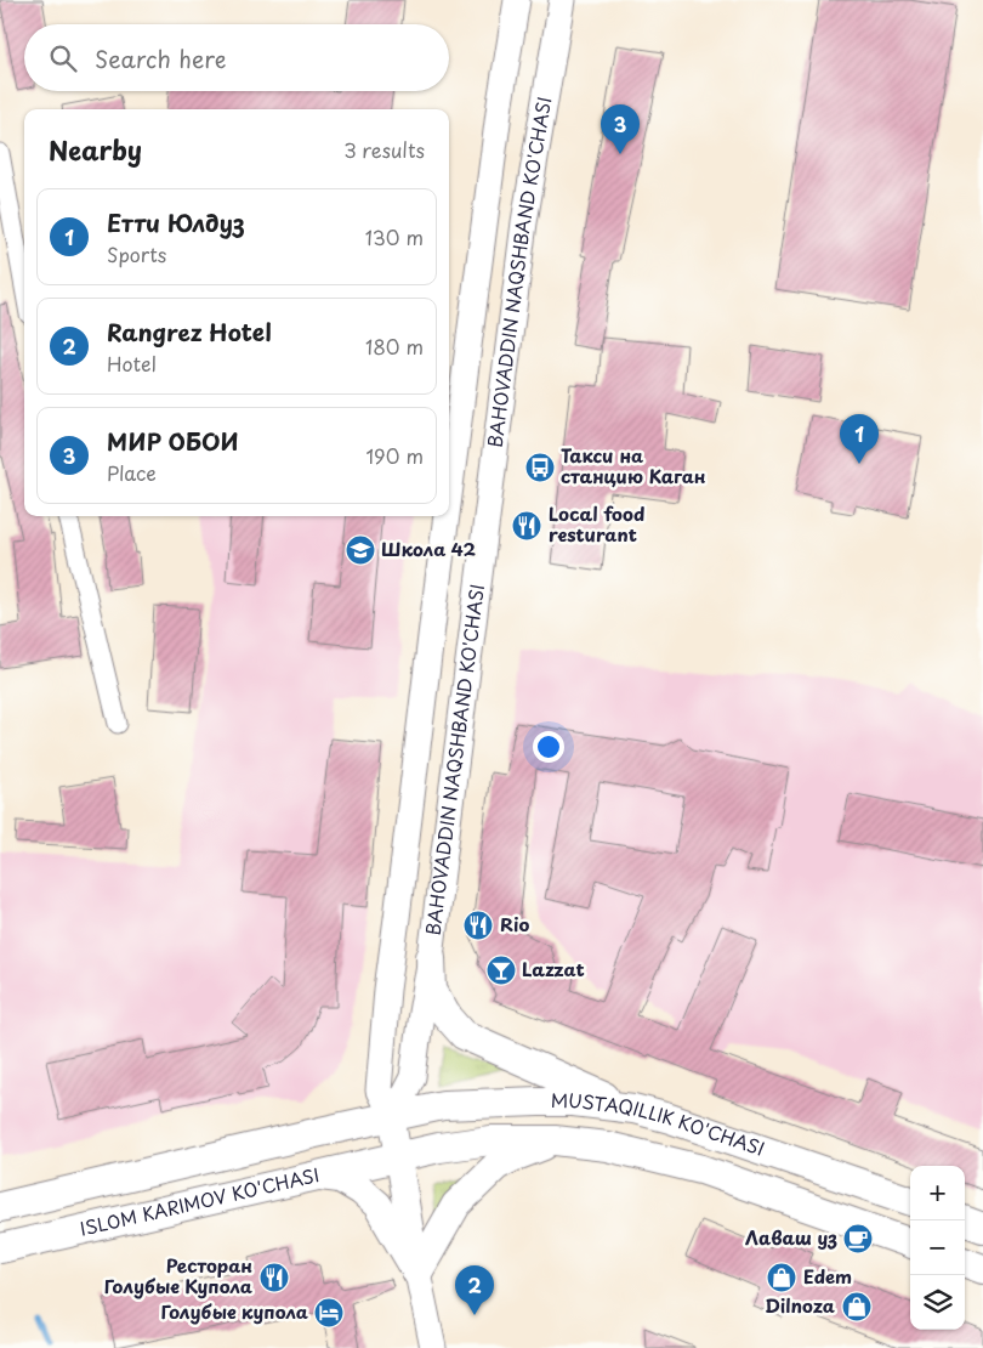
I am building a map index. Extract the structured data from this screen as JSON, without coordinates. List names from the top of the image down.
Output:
{
  "streets": {
    "main road": ["BAHOVADDIN NAQSHBAND KO'CHASI", "MUSTAQILLIK KO'CHASI", "ISLOM KARIMOV KO'CHASI"]
  },
  "crossings": [
    ["BAHOVADDIN NAQSHBAND KO'CHASI", "MUSTAQILLIK KO'CHASI"],
    ["MUSTAQILLIK KO'CHASI", "ISLOM KARIMOV KO'CHASI"]
  ],
  "places": {
    "bus stop": ["Такси на станцию Каган"],
    "restaurant": ["Local food resturant", "Rio", "Ресторан Голубые Купола"],
    "school or university": ["Школа 42"],
    "bar": ["Lazzat"],
    "cafe": ["Лаваш уз"],
    "shop": ["Edem", "Dilnoza"],
    "hotel": ["Голубые купола"]
  },
  "page": {
    "search": "Search here",
    "pins": ["3", "1", "2"],
    "heading": ["Nearby", "3 results"],
    "list": [
      {
        "mark": "1",
        "name": "Етти Юлдуз",
        "note": "Sports",
        "value": "130 m"
      },
      {
        "mark": "2",
        "name": "Rangrez Hotel",
        "note": "Hotel",
        "value": "180 m"
      },
      {
        "mark": "3",
        "name": "МИР ОБОИ",
        "note": "Place",
        "value": "190 m"
      }
    ],
    "map_buttons": ["+", "−"]
  }
}
